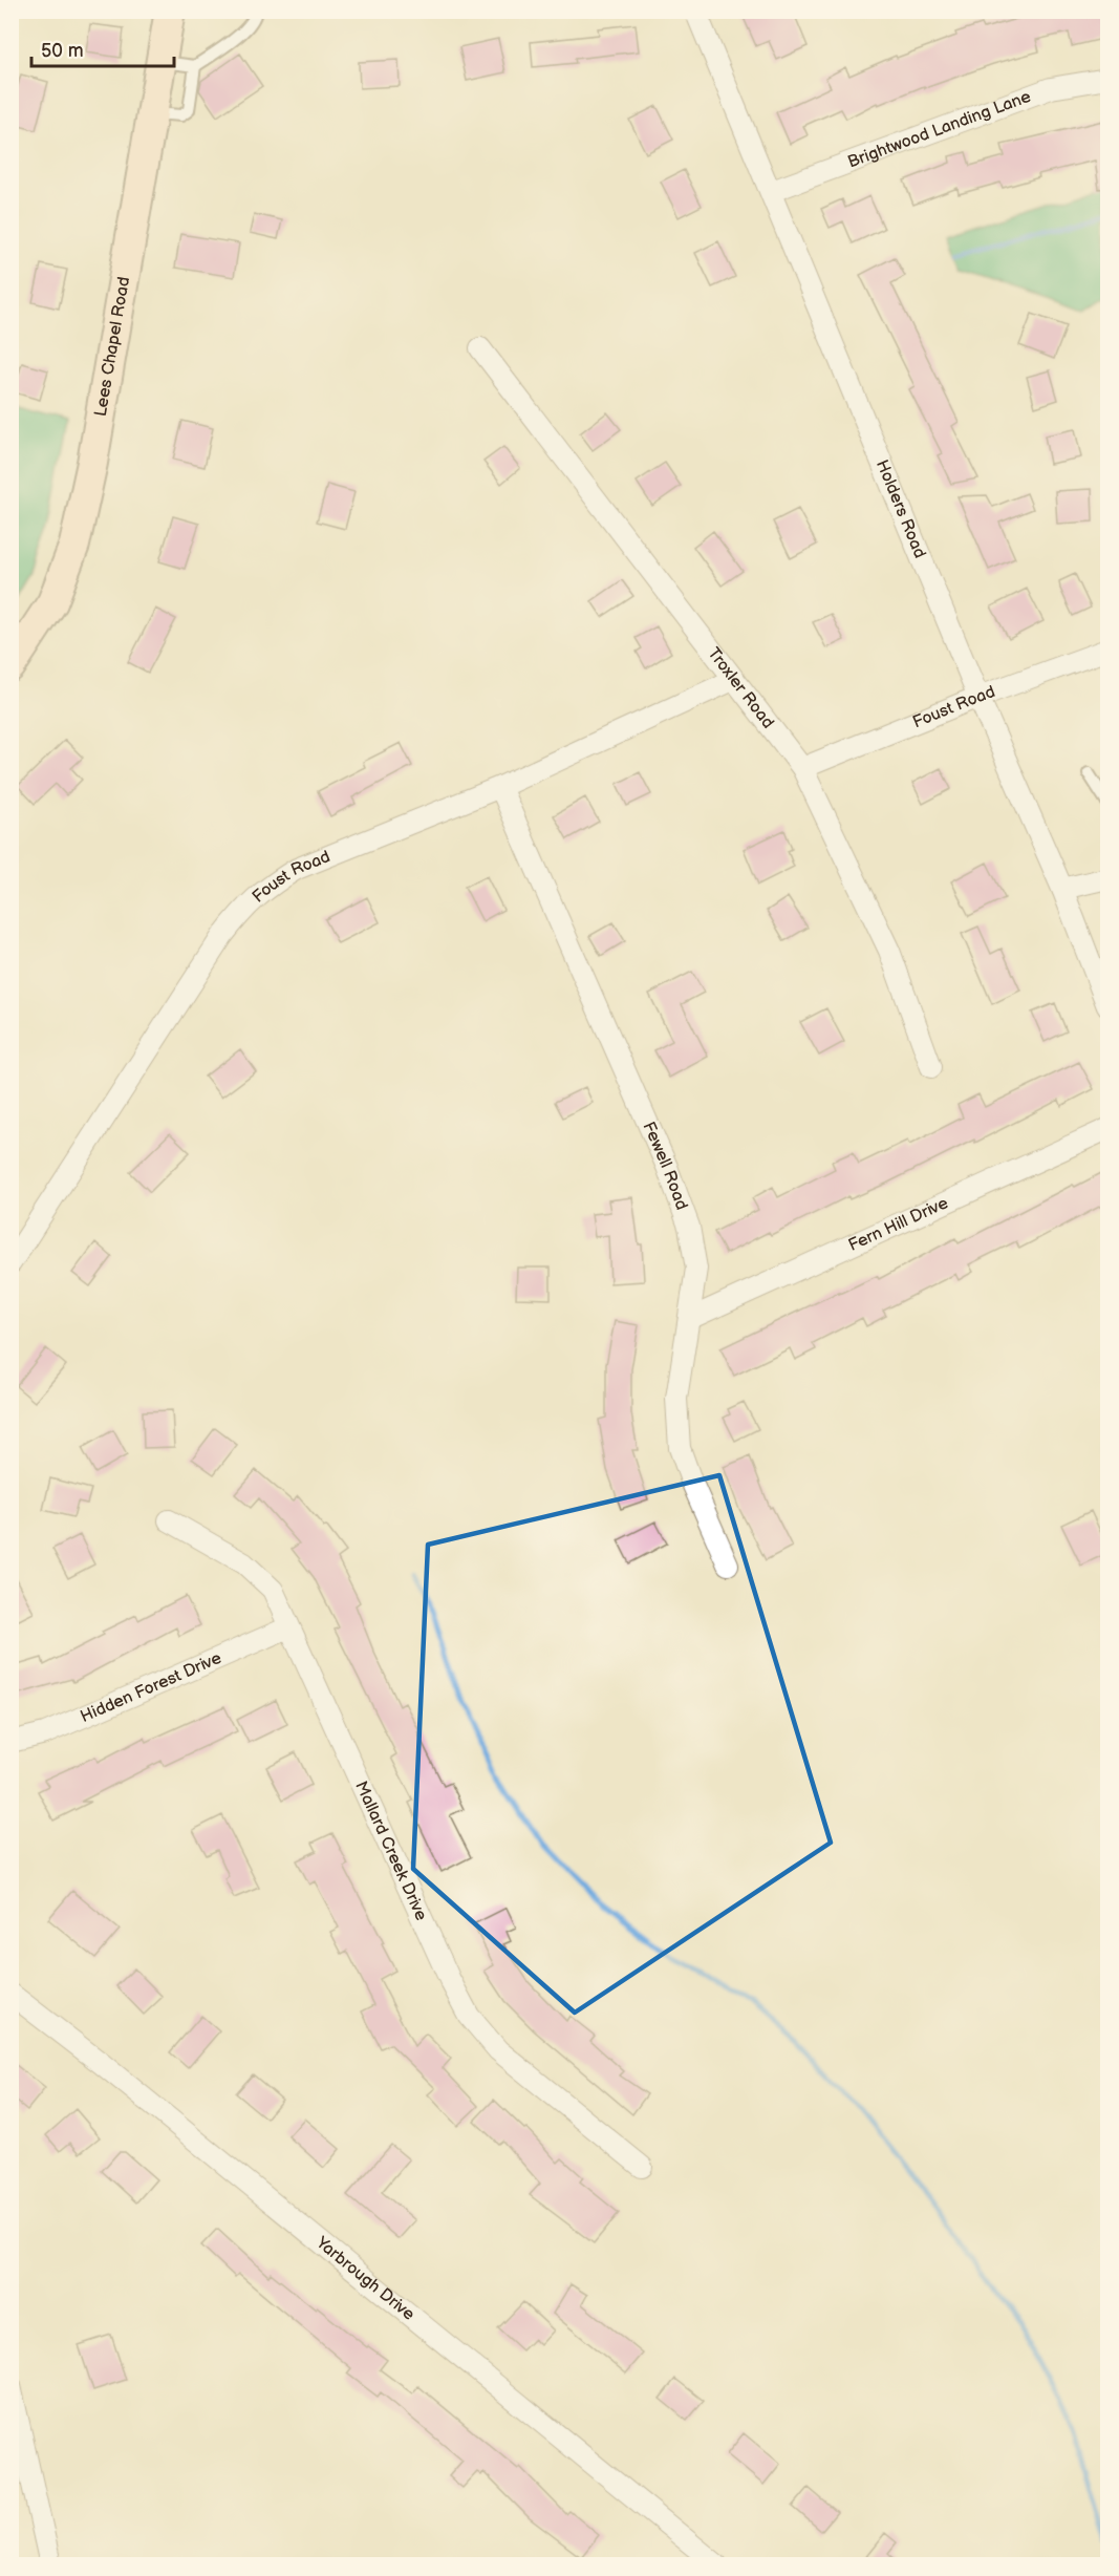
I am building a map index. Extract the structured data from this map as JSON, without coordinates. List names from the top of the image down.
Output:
{
  "streets": {
    "main road": ["Lees Chapel Road"],
    "street": [
      "Brightwood Landing Lane",
      "Holders Road",
      "Troxler Road",
      "Foust Road",
      "Fewell Road",
      "Fern Hill Drive",
      "Hidden Forest Drive",
      "Mallard Creek Drive",
      "Yarbrough Drive"
    ]
  },
  "crossings": [
    ["Brightwood Landing Lane", "Holders Road"],
    ["Holders Road", "Foust Road"],
    ["Troxler Road", "Foust Road"],
    ["Foust Road", "Fewell Road"],
    ["Fewell Road", "Fern Hill Drive"],
    ["Hidden Forest Drive", "Mallard Creek Drive"]
  ],
  "scale_bar": "50 m"
}
